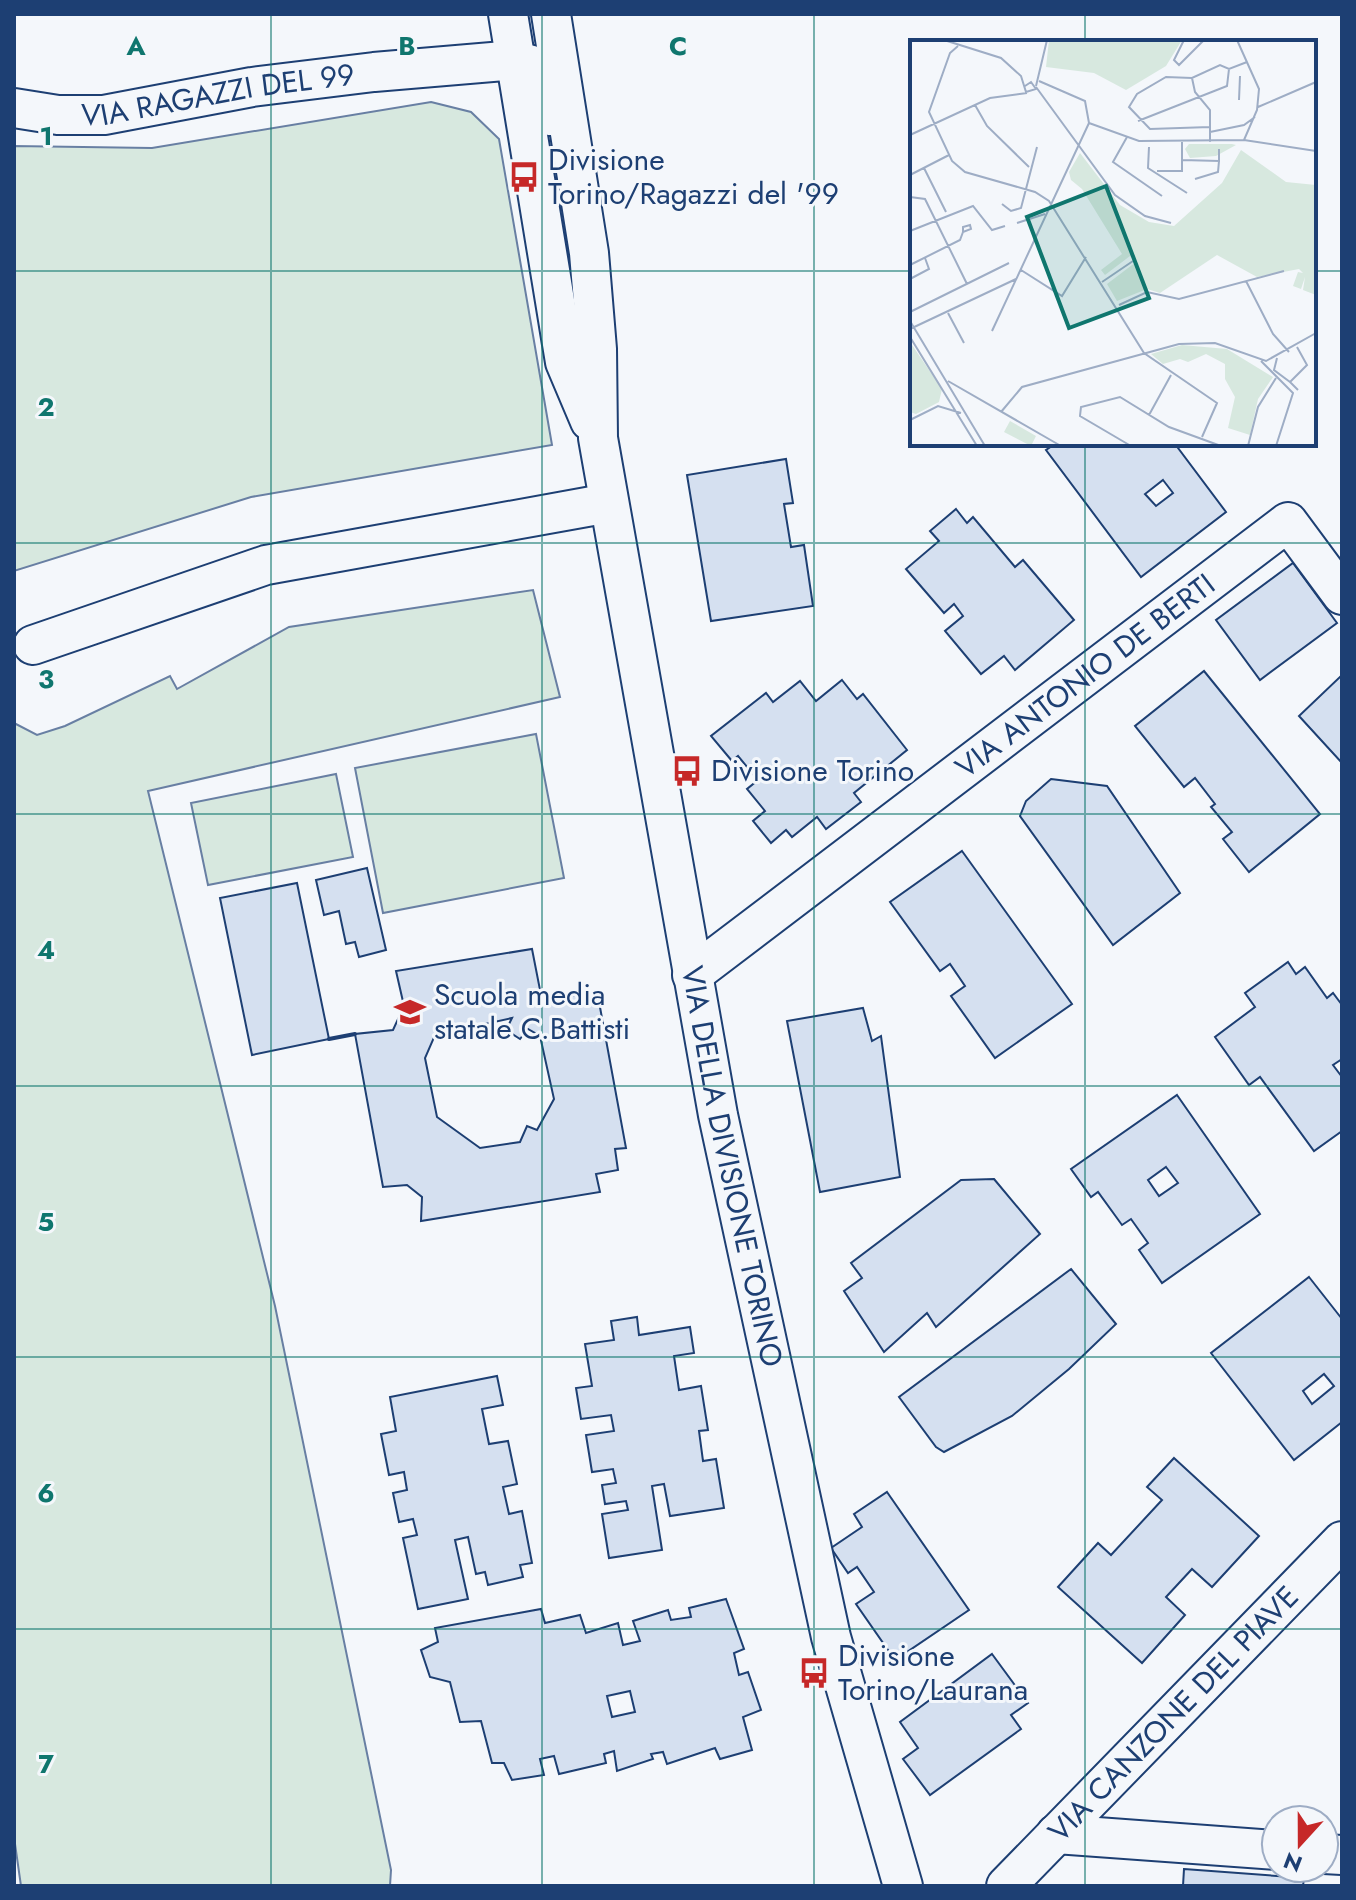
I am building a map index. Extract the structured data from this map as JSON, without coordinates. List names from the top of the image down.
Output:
{
  "streets": {
    "street": [
      "VIA RAGAZZI DEL 99",
      "VIA ANTONIO DE BERTI",
      "VIA DELLA DIVISIONE TORINO",
      "VIA CANZONE DEL PIAVE"
    ]
  },
  "crossings": [
    ["VIA RAGAZZI DEL 99", "VIA DELLA DIVISIONE TORINO"],
    ["VIA ANTONIO DE BERTI", "VIA DELLA DIVISIONE TORINO"]
  ],
  "places": {
    "bus stop": ["Divisione Torino/Ragazzi del '99", "Divisione Torino", "Divisione Torino/Laurana"],
    "school or university": ["Scuola media statale C.Battisti"]
  },
  "north": "bottom",
  "grid": {
    "columns": ["A", "B", "C"],
    "rows": [
      "1",
      "2",
      "3",
      "4",
      "5",
      "6",
      "7"
    ]
  }
}
